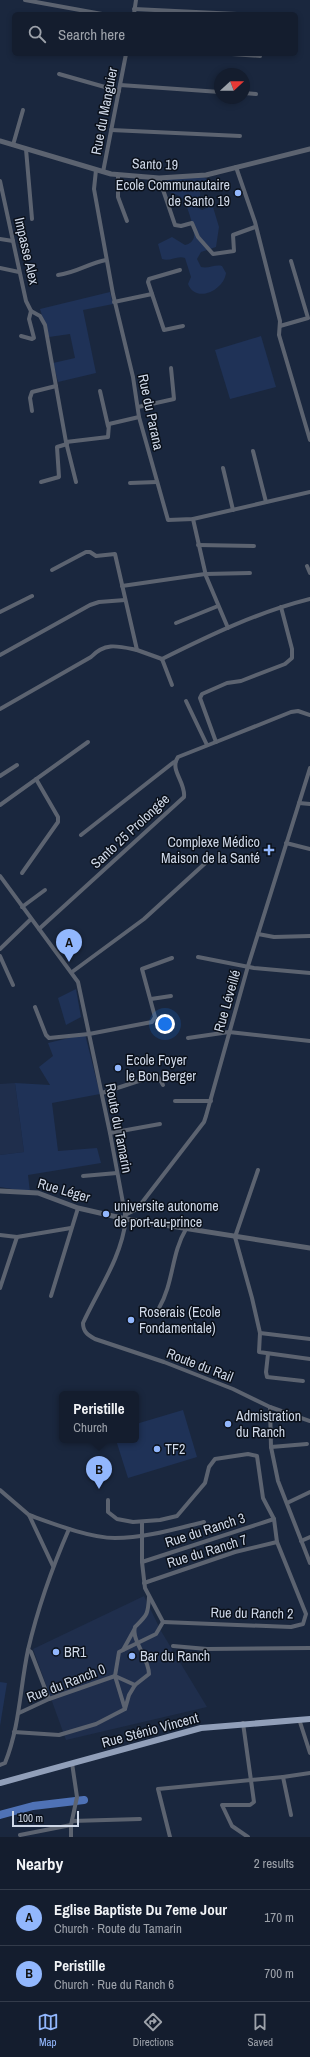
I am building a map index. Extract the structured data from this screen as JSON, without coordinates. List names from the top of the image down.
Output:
{
  "streets": {
    "main road": ["Rue Sténio Vincent"],
    "street": [
      "Rue du Manguier",
      "Santo 19",
      "Impasse Alex",
      "Rue du Parana",
      "Santo 25 Prolongée",
      "Rue Léveillé",
      "Route du Tamarin",
      "Rue Léger",
      "Route du Rail",
      "Rue du Ranch 3",
      "Rue du Ranch 7",
      "Rue du Ranch 2",
      "Rue du Ranch 0"
    ]
  },
  "crossings": [
    ["Rue du Manguier", "Santo 19"],
    ["Santo 19", "Rue du Parana"],
    ["Santo 25 Prolongée", "Route du Tamarin"],
    ["Rue Léveillé", "Route du Tamarin"],
    ["Rue Léveillé", "Rue Léger"],
    ["Route du Tamarin", "Rue Léger"],
    ["Route du Tamarin", "Route du Rail"],
    ["Rue du Ranch 3", "Rue du Ranch 2"],
    ["Rue du Ranch 7", "Rue du Ranch 2"]
  ],
  "places": {
    "other": [
      "Ecole Communautaire de Santo 19",
      "Ecole Foyer le Bon Berger",
      "universite autonome de port-au-prince",
      "Roserais (Ecole Fondamentale)",
      "Admistration du Ranch",
      "TF2",
      "BR1",
      "Bar du Ranch"
    ],
    "health": ["Complexe Médico Maison de la Santé"]
  },
  "scale_bar": "100 m",
  "north": "right",
  "page": {
    "search": "Search here",
    "pins": ["A", "B"],
    "popup": ["Peristille", "Church"],
    "scale": "100 m",
    "heading": ["Nearby", "2 results"],
    "list": [
      {
        "mark": "A",
        "name": "Eglise Baptiste Du 7eme Jour",
        "note": "Church · Route du Tamarin",
        "value": "170 m"
      },
      {
        "mark": "B",
        "name": "Peristille",
        "note": "Church · Rue du Ranch 6",
        "value": "700 m"
      }
    ],
    "nav": ["Map", "Directions", "Saved"]
  }
}
